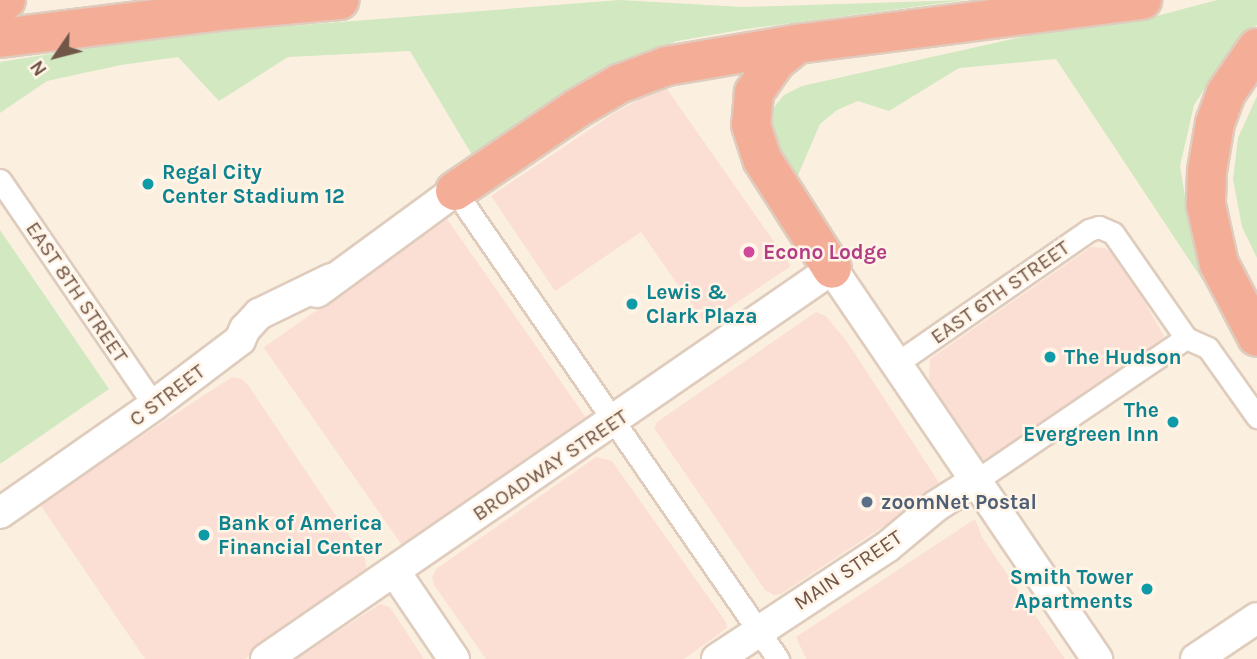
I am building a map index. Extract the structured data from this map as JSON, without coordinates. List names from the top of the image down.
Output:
{
  "streets": {
    "street": [
      "EAST 8TH STREET",
      "EAST 6TH STREET",
      "C STREET",
      "BROADWAY STREET",
      "MAIN STREET"
    ]
  },
  "crossings": [
    ["EAST 8TH STREET", "C STREET"],
    ["EAST 6TH STREET", "MAIN STREET"]
  ],
  "places": [
    "Regal City Center Stadium 12",
    "Econo Lodge",
    "Lewis & Clark Plaza",
    "The Hudson",
    "The Evergreen Inn",
    "zoomNet Postal",
    "Bank of America Financial Center",
    "Smith Tower Apartments"
  ],
  "north": "bottom left"
}
